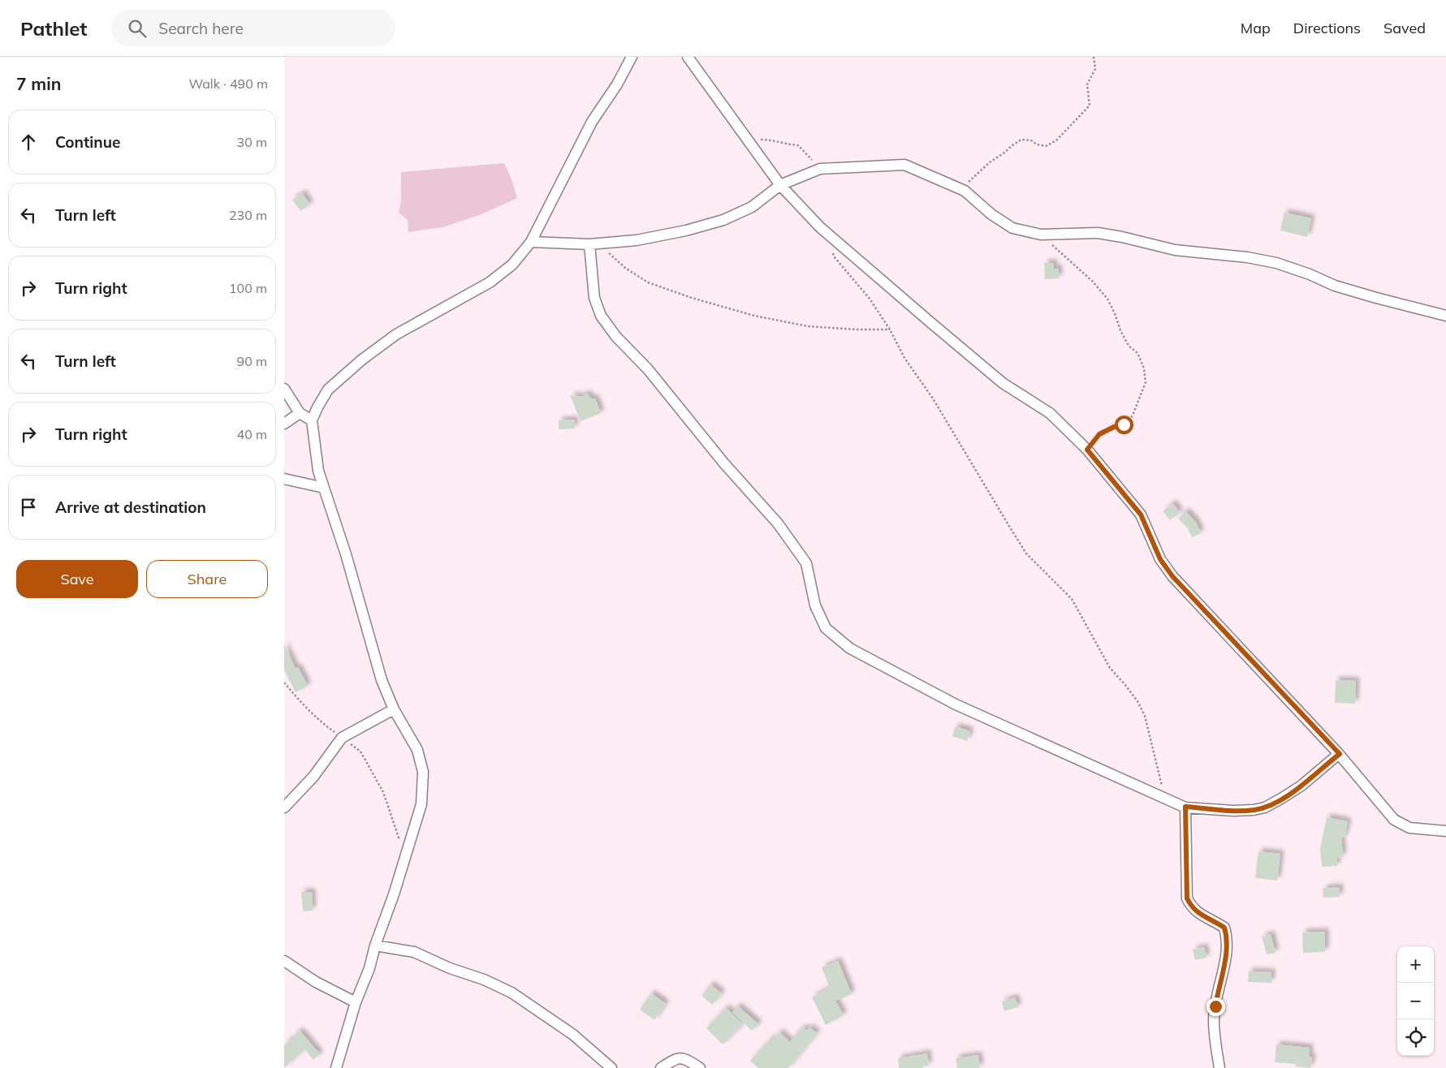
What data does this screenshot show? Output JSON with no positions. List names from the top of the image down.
{
  "page": {
    "header": "Pathlet",
    "search": "Search here",
    "nav": ["Map", "Directions", "Saved"],
    "heading": ["7 min", "Walk · 490 m"],
    "list": [
      ["Continue", "30 m"],
      ["Turn left", "230 m"],
      ["Turn right", "100 m"],
      ["Turn left", "90 m"],
      ["Turn right", "40 m"],
      "Arrive at destination"
    ],
    "buttons": ["Save", "Share"],
    "map_buttons": ["+", "−"]
  }
}
